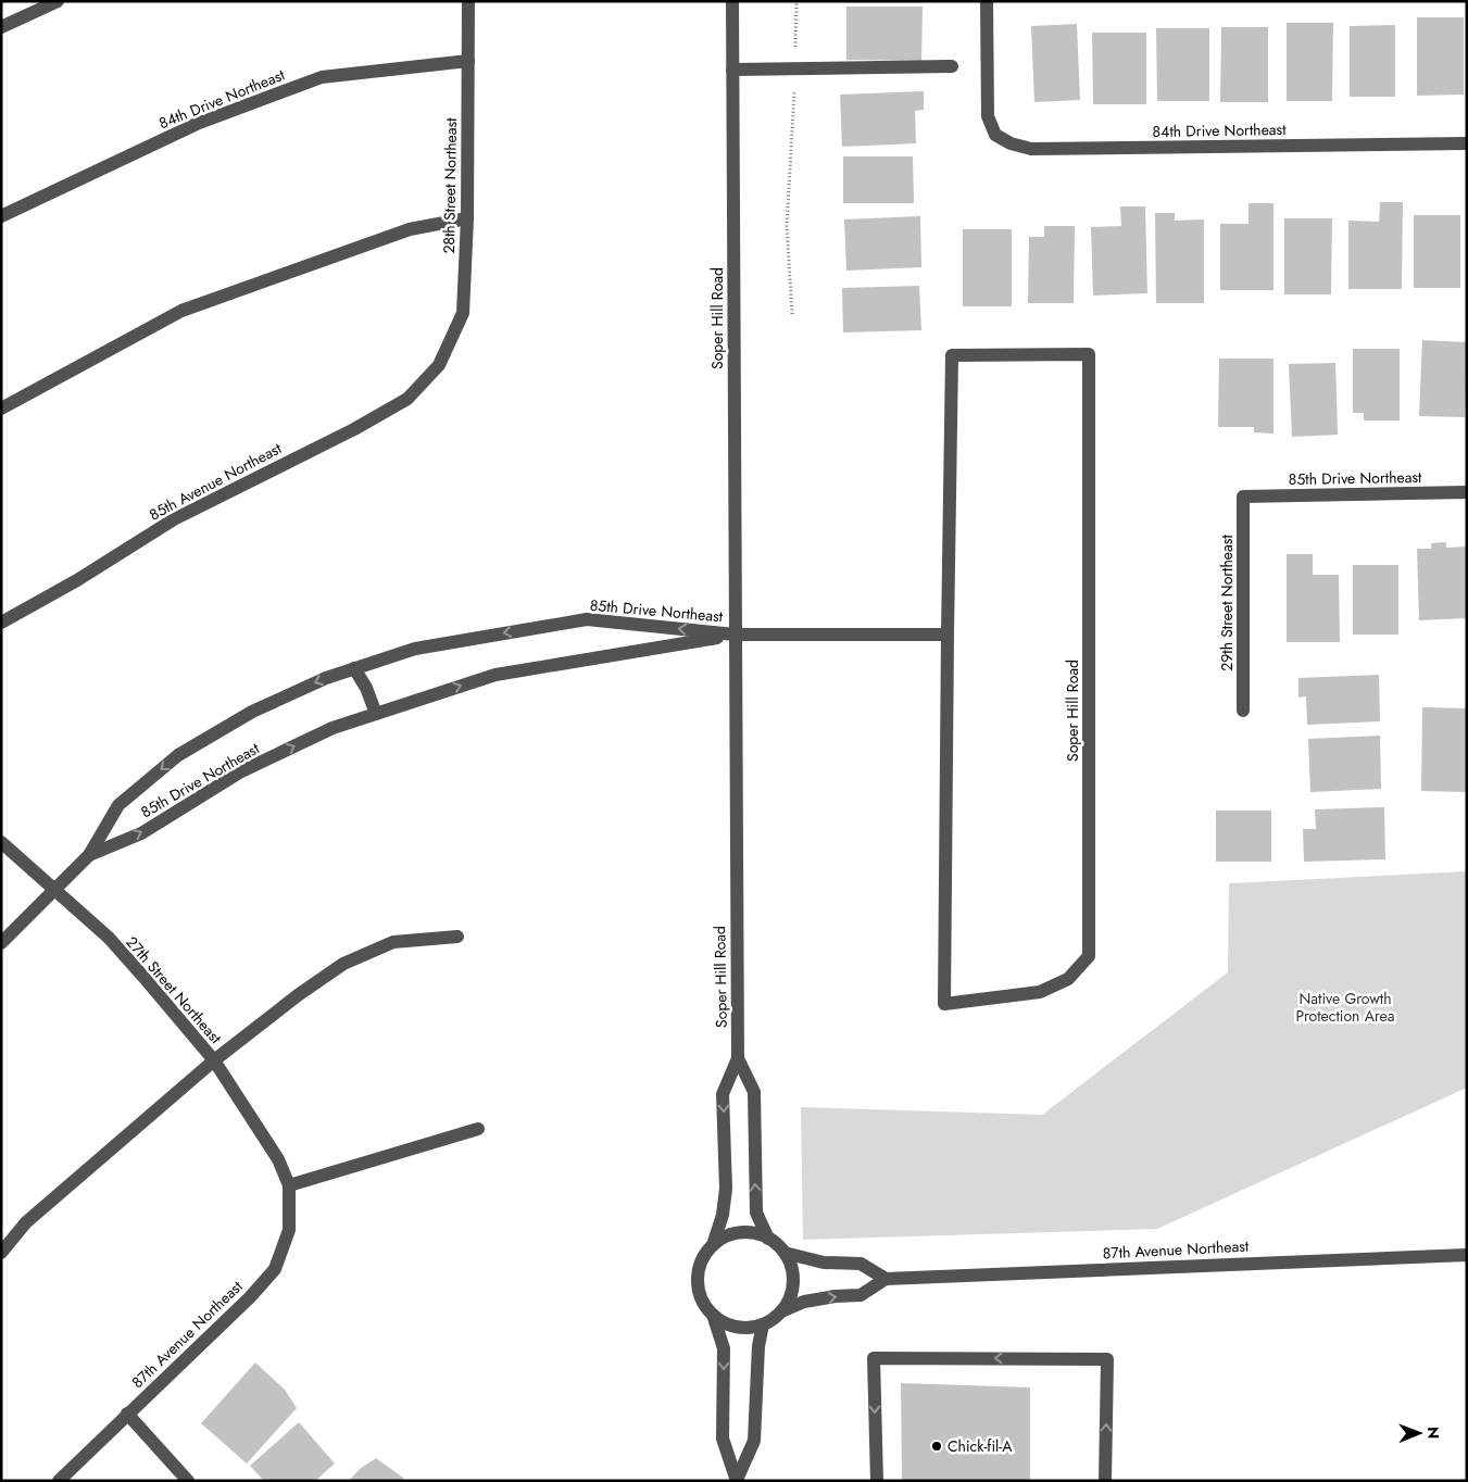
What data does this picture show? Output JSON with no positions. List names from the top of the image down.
{
  "streets": {
    "street": [
      "84th Drive Northeast",
      "28th Street Northeast",
      "Soper Hill Road",
      "85th Drive Northeast",
      "85th Avenue Northeast",
      "29th Street Northeast",
      "27th Street Northeast",
      "87th Avenue Northeast"
    ]
  },
  "crossings": [
    ["84th Drive Northeast", "28th Street Northeast"],
    ["28th Street Northeast", "85th Avenue Northeast"],
    ["Soper Hill Road", "85th Drive Northeast"],
    ["85th Drive Northeast", "29th Street Northeast"],
    ["85th Drive Northeast", "27th Street Northeast"],
    ["27th Street Northeast", "87th Avenue Northeast"]
  ],
  "parks": ["Native Growth Protection Area"],
  "places": ["Chick-fil-A"],
  "north": "right"
}
